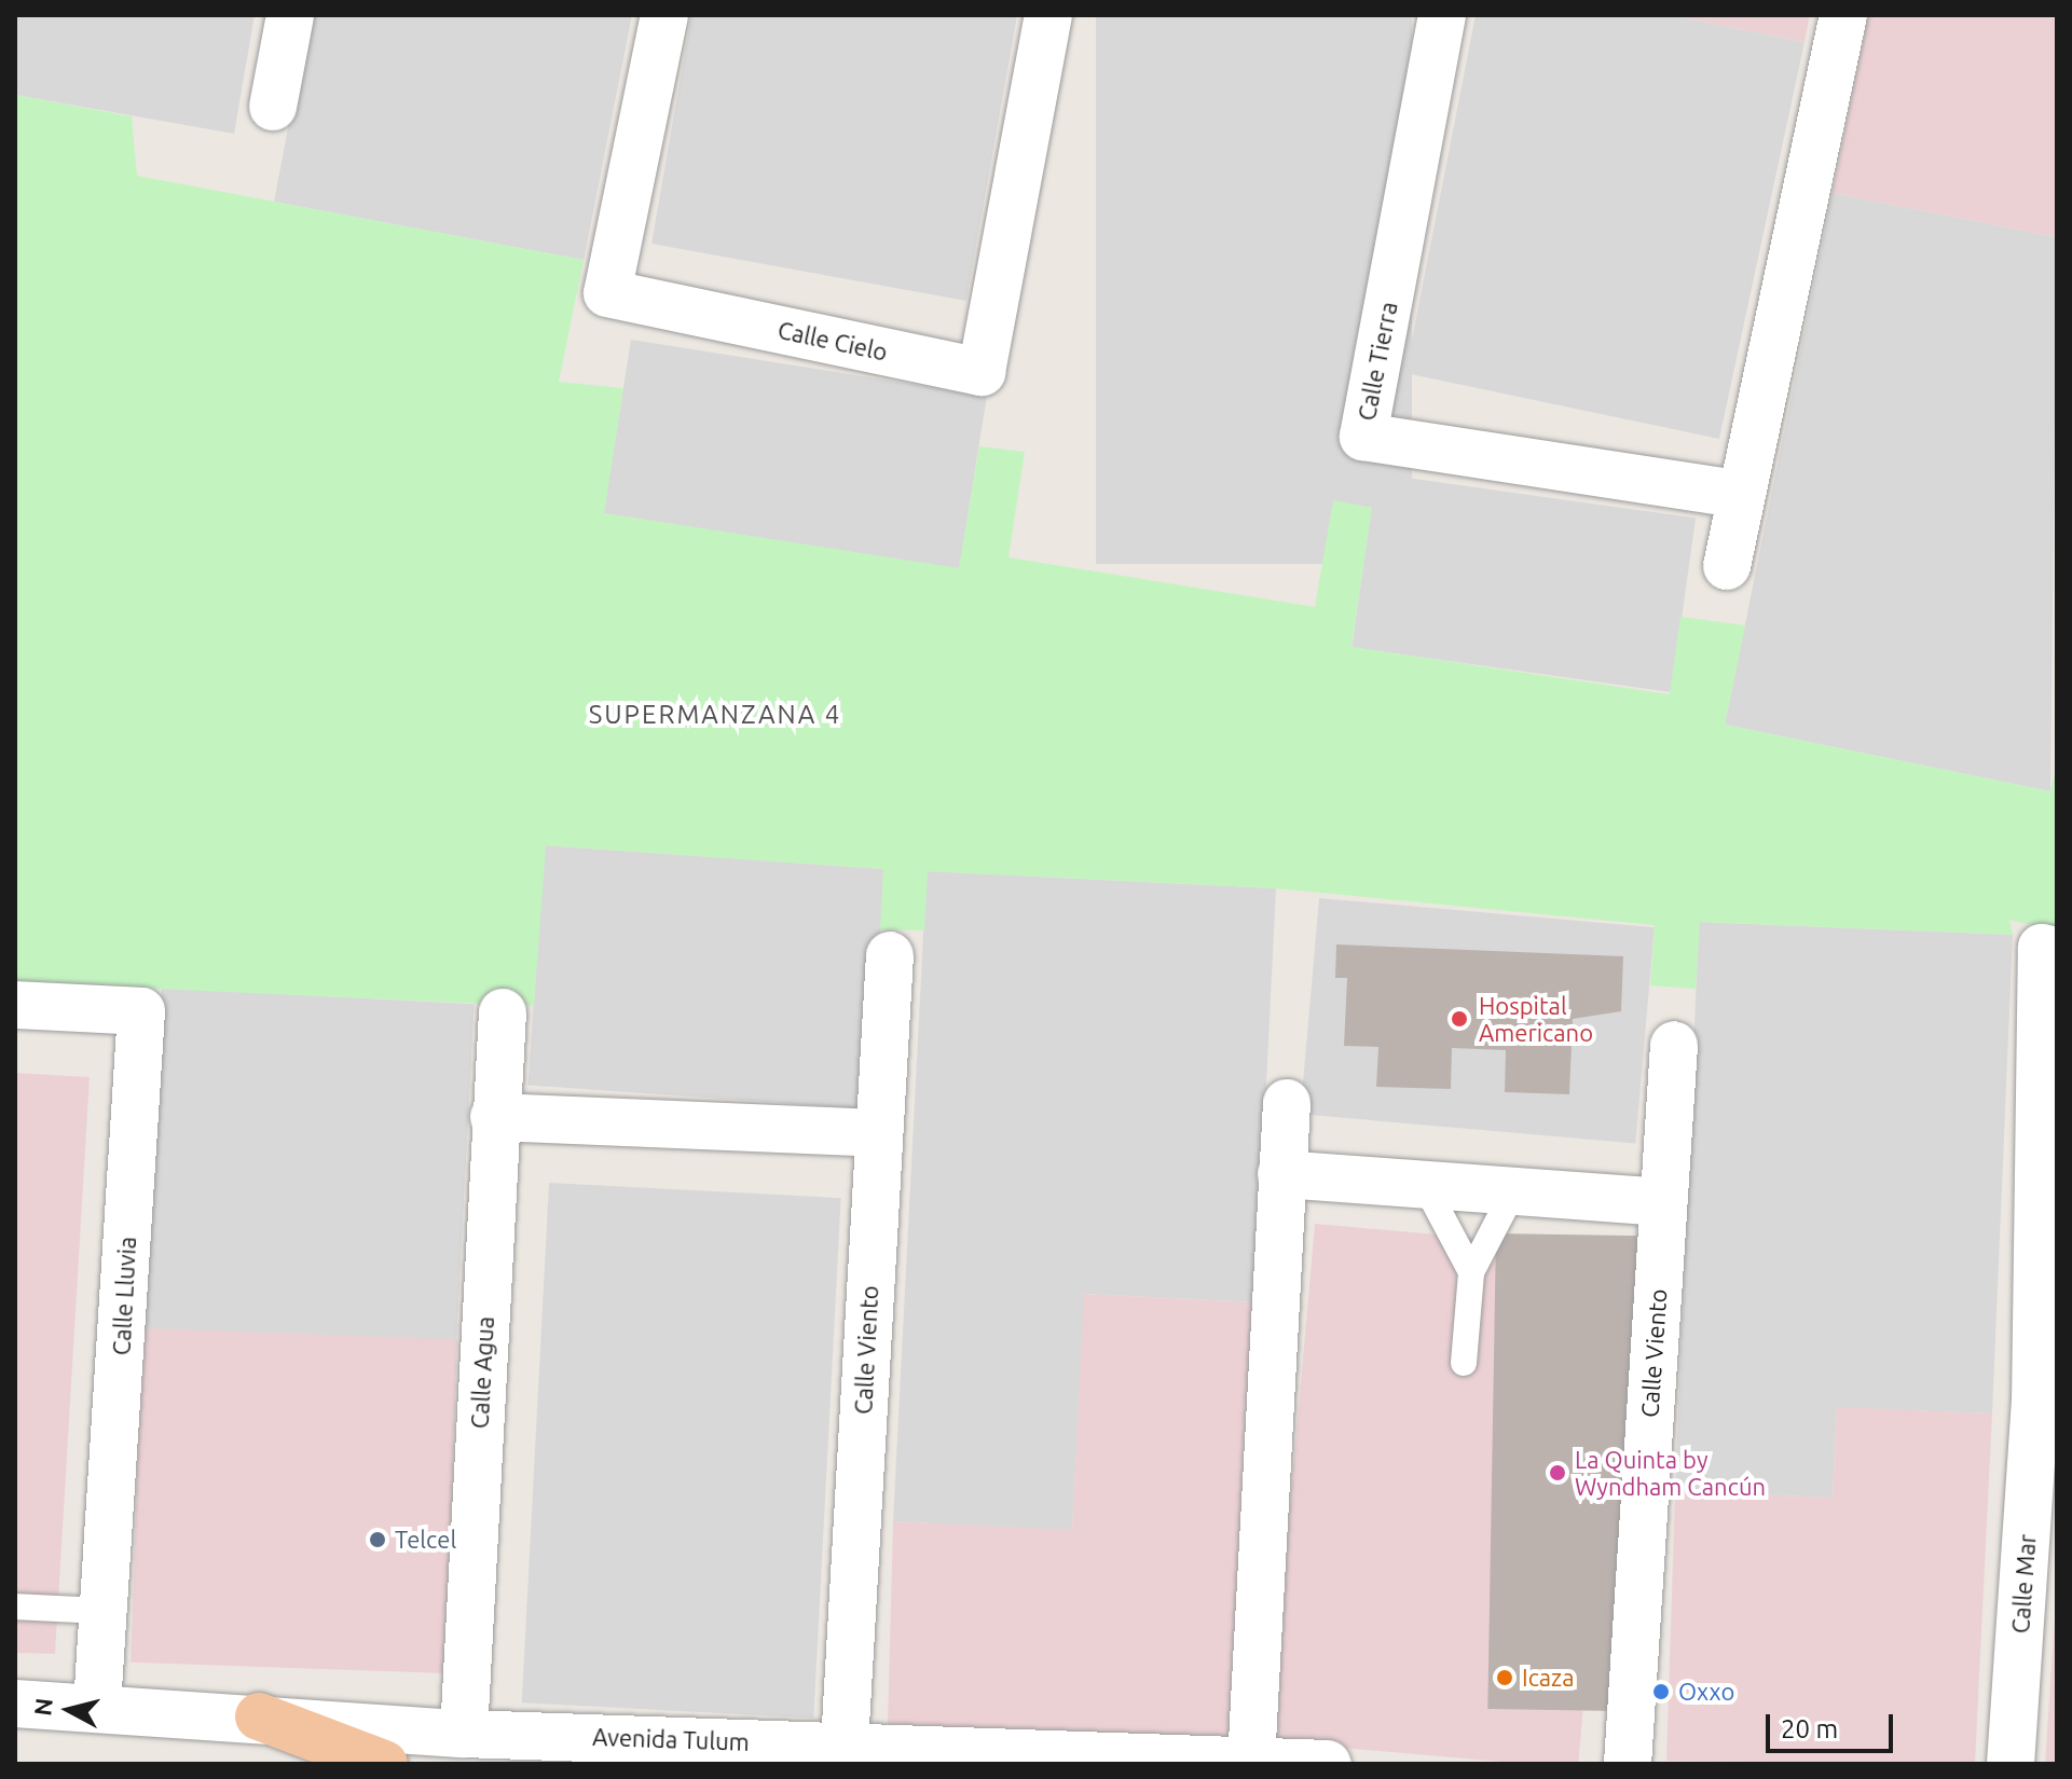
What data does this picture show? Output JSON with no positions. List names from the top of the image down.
{
  "streets": {
    "street": [
      "Calle Cielo",
      "Calle Tierra",
      "Calle Lluvia",
      "Calle Viento",
      "Calle Agua",
      "Calle Mar",
      "Avenida Tulum"
    ]
  },
  "crossings": [
    ["Calle Lluvia", "Avenida Tulum"],
    ["Calle Viento", "Avenida Tulum"],
    ["Calle Agua", "Avenida Tulum"]
  ],
  "districts": ["SUPERMANZANA 4"],
  "places": [
    "Hospital Americano",
    "La Quinta by Wyndham Cancún",
    "Telcel",
    "Icaza",
    "Oxxo"
  ],
  "scale_bar": "20 m",
  "north": "left"
}
